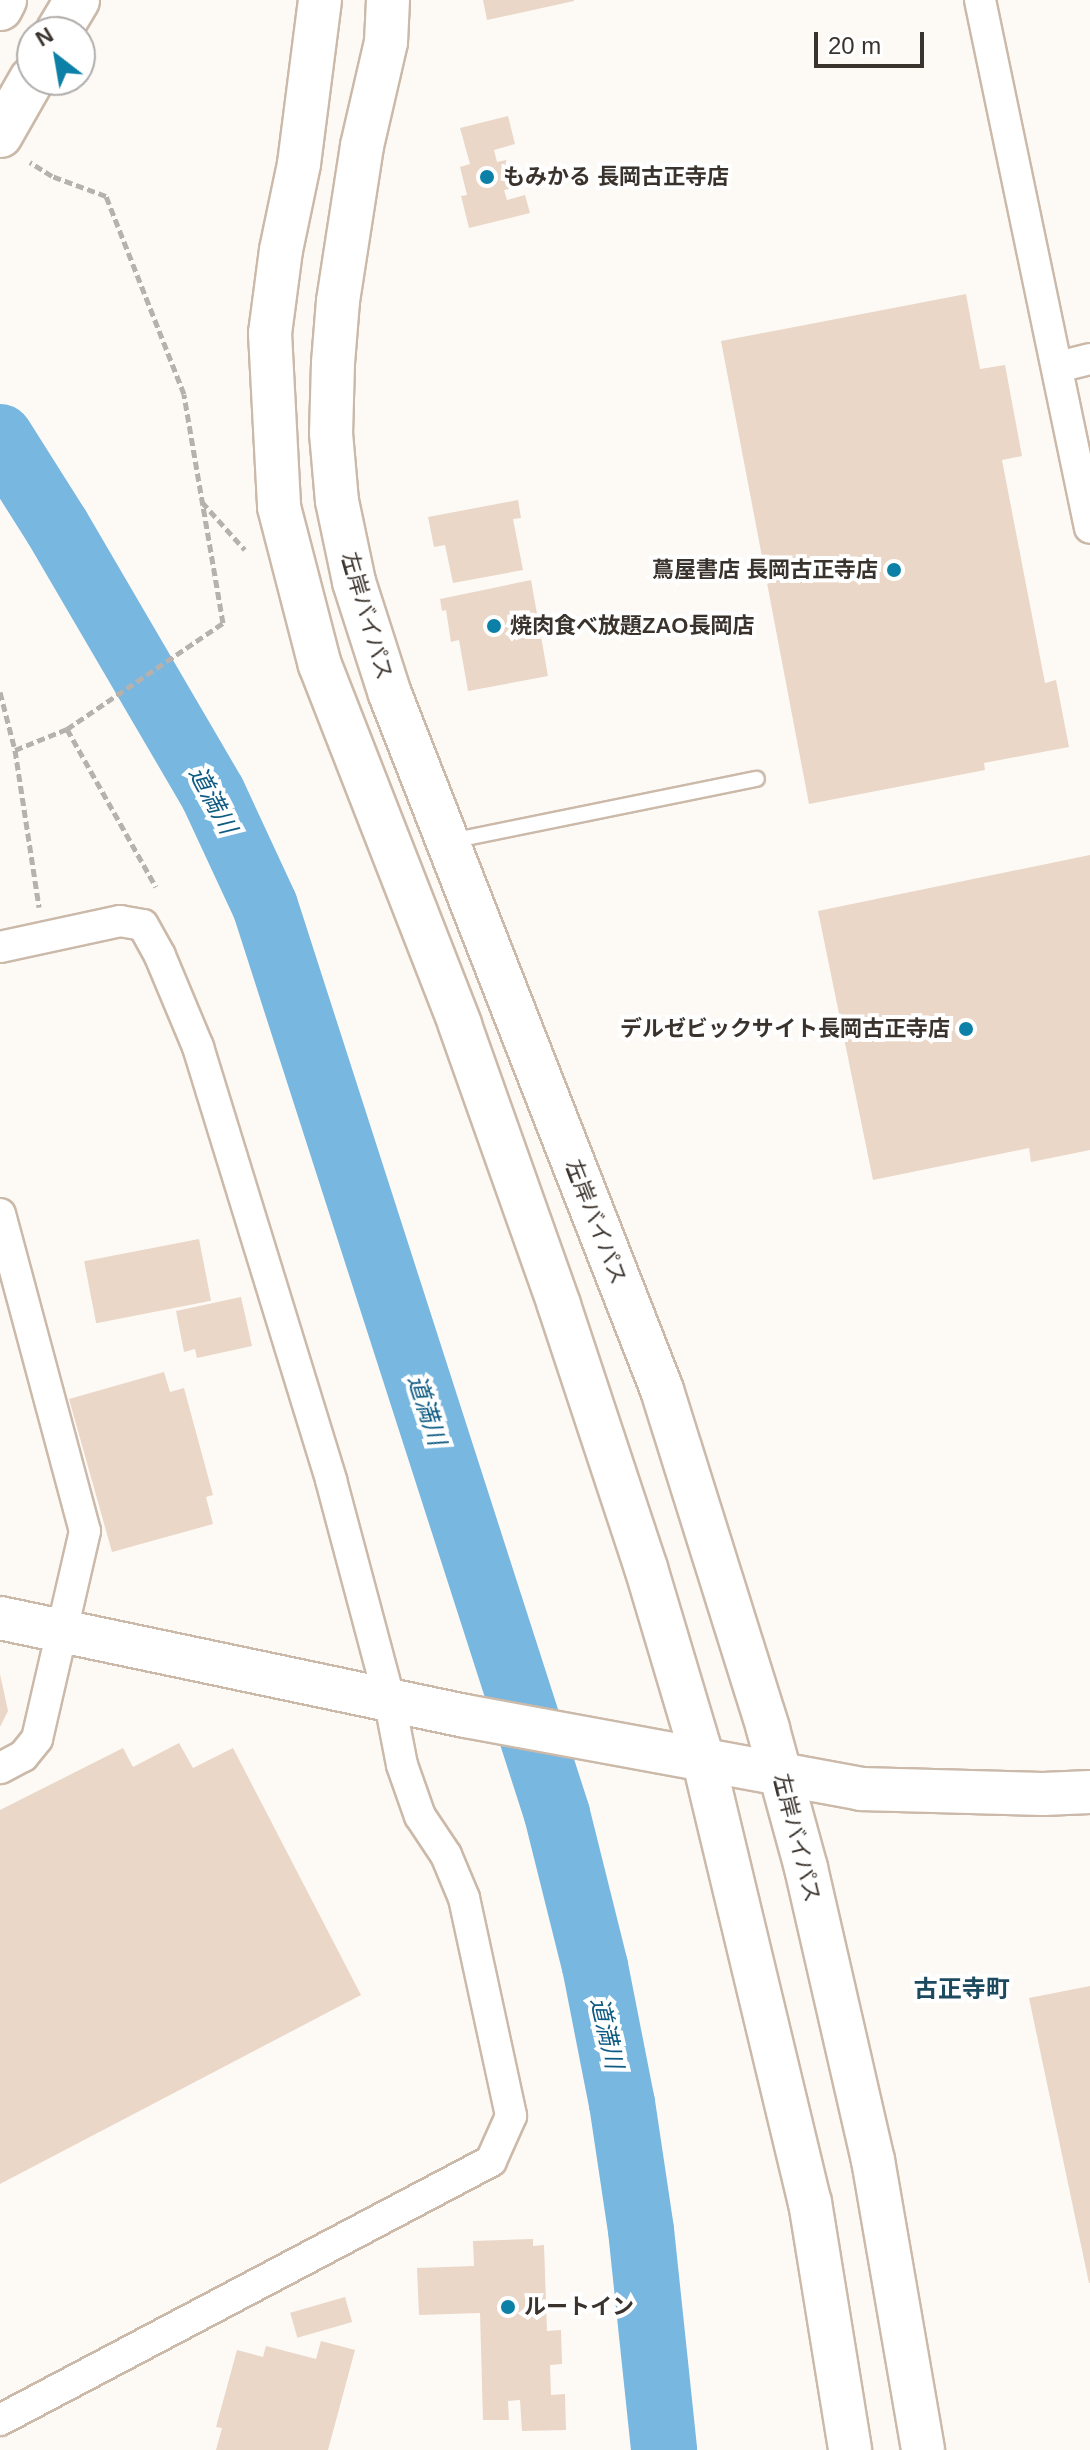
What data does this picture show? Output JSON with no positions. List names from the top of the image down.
{
  "streets": {
    "street": ["左岸バイパス"]
  },
  "districts": ["古正寺町"],
  "water": ["道満川"],
  "places": [
    "もみかる 長岡古正寺店",
    "蔦屋書店 長岡古正寺店",
    "焼肉食べ放題ZAO長岡店",
    "デルゼビックサイト長岡古正寺店",
    "ルートイン"
  ],
  "scale_bar": "20 m",
  "north": "top left"
}
